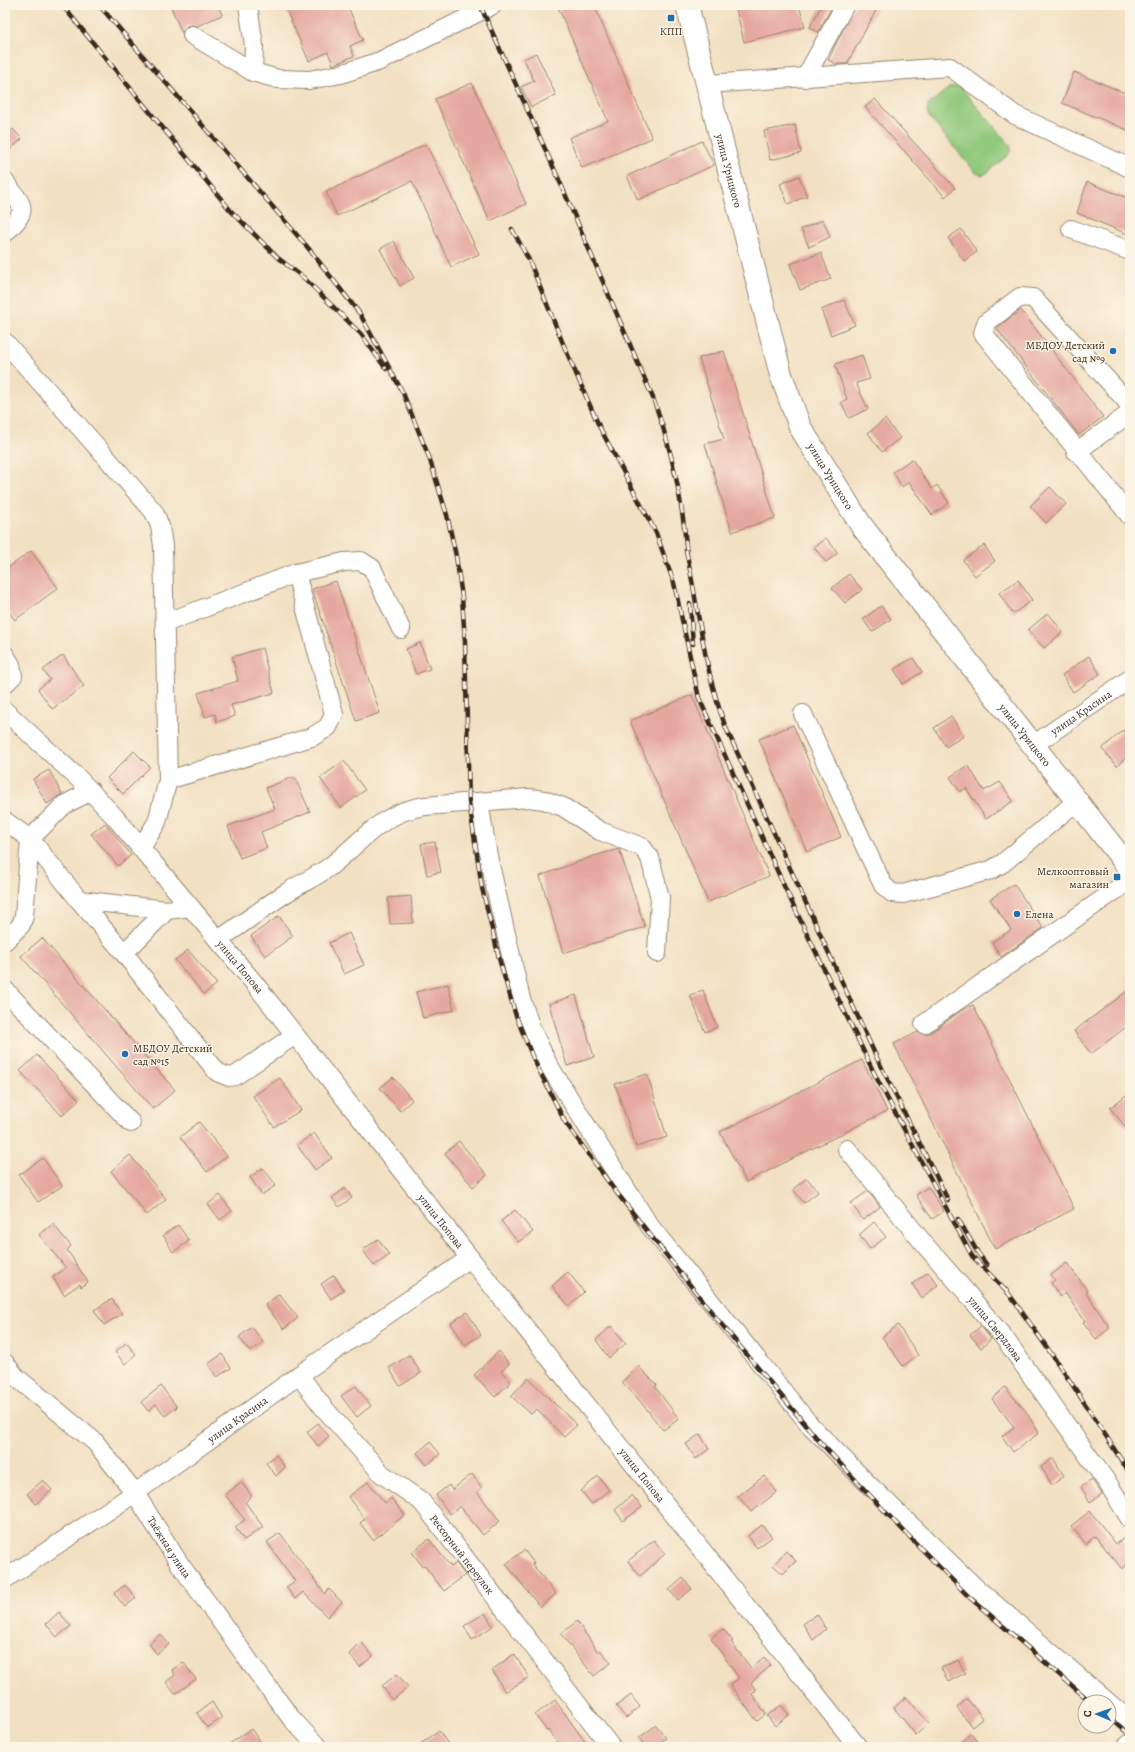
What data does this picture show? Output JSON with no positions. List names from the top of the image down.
{
  "streets": {
    "main road": ["улица Урицкого"],
    "street": [
      "улица Красина",
      "улица Попова",
      "улица Свердлова",
      "Таёжная улица",
      "Рессорный переулок"
    ]
  },
  "crossings": [
    ["улица Урицкого", "улица Красина"],
    ["улица Красина", "улица Попова"],
    ["улица Красина", "Таёжная улица"],
    ["улица Красина", "Рессорный переулок"]
  ],
  "places": {
    "transit": ["КПП", "Мелкооптовый магазин"],
    "other": ["МБДОУ Детский сад №9", "Елена", "МБДОУ Детский сад №15"]
  },
  "north": "left"
}
